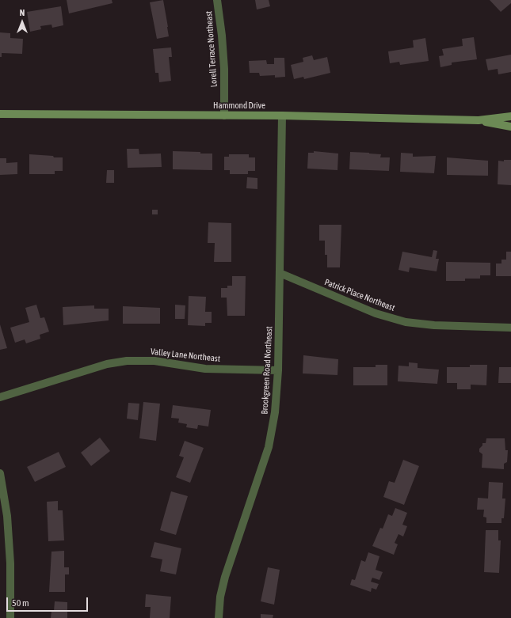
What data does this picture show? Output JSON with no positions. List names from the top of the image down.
{
  "streets": {
    "street": [
      "Lorell Terrace Northeast",
      "Hammond Drive",
      "Patrick Place Northeast",
      "Valley Lane Northeast",
      "Brookgreen Road Northeast"
    ]
  },
  "crossings": [
    ["Lorell Terrace Northeast", "Hammond Drive"],
    ["Hammond Drive", "Brookgreen Road Northeast"],
    ["Patrick Place Northeast", "Brookgreen Road Northeast"],
    ["Valley Lane Northeast", "Brookgreen Road Northeast"]
  ],
  "scale_bar": "50 m",
  "north": "top"
}
